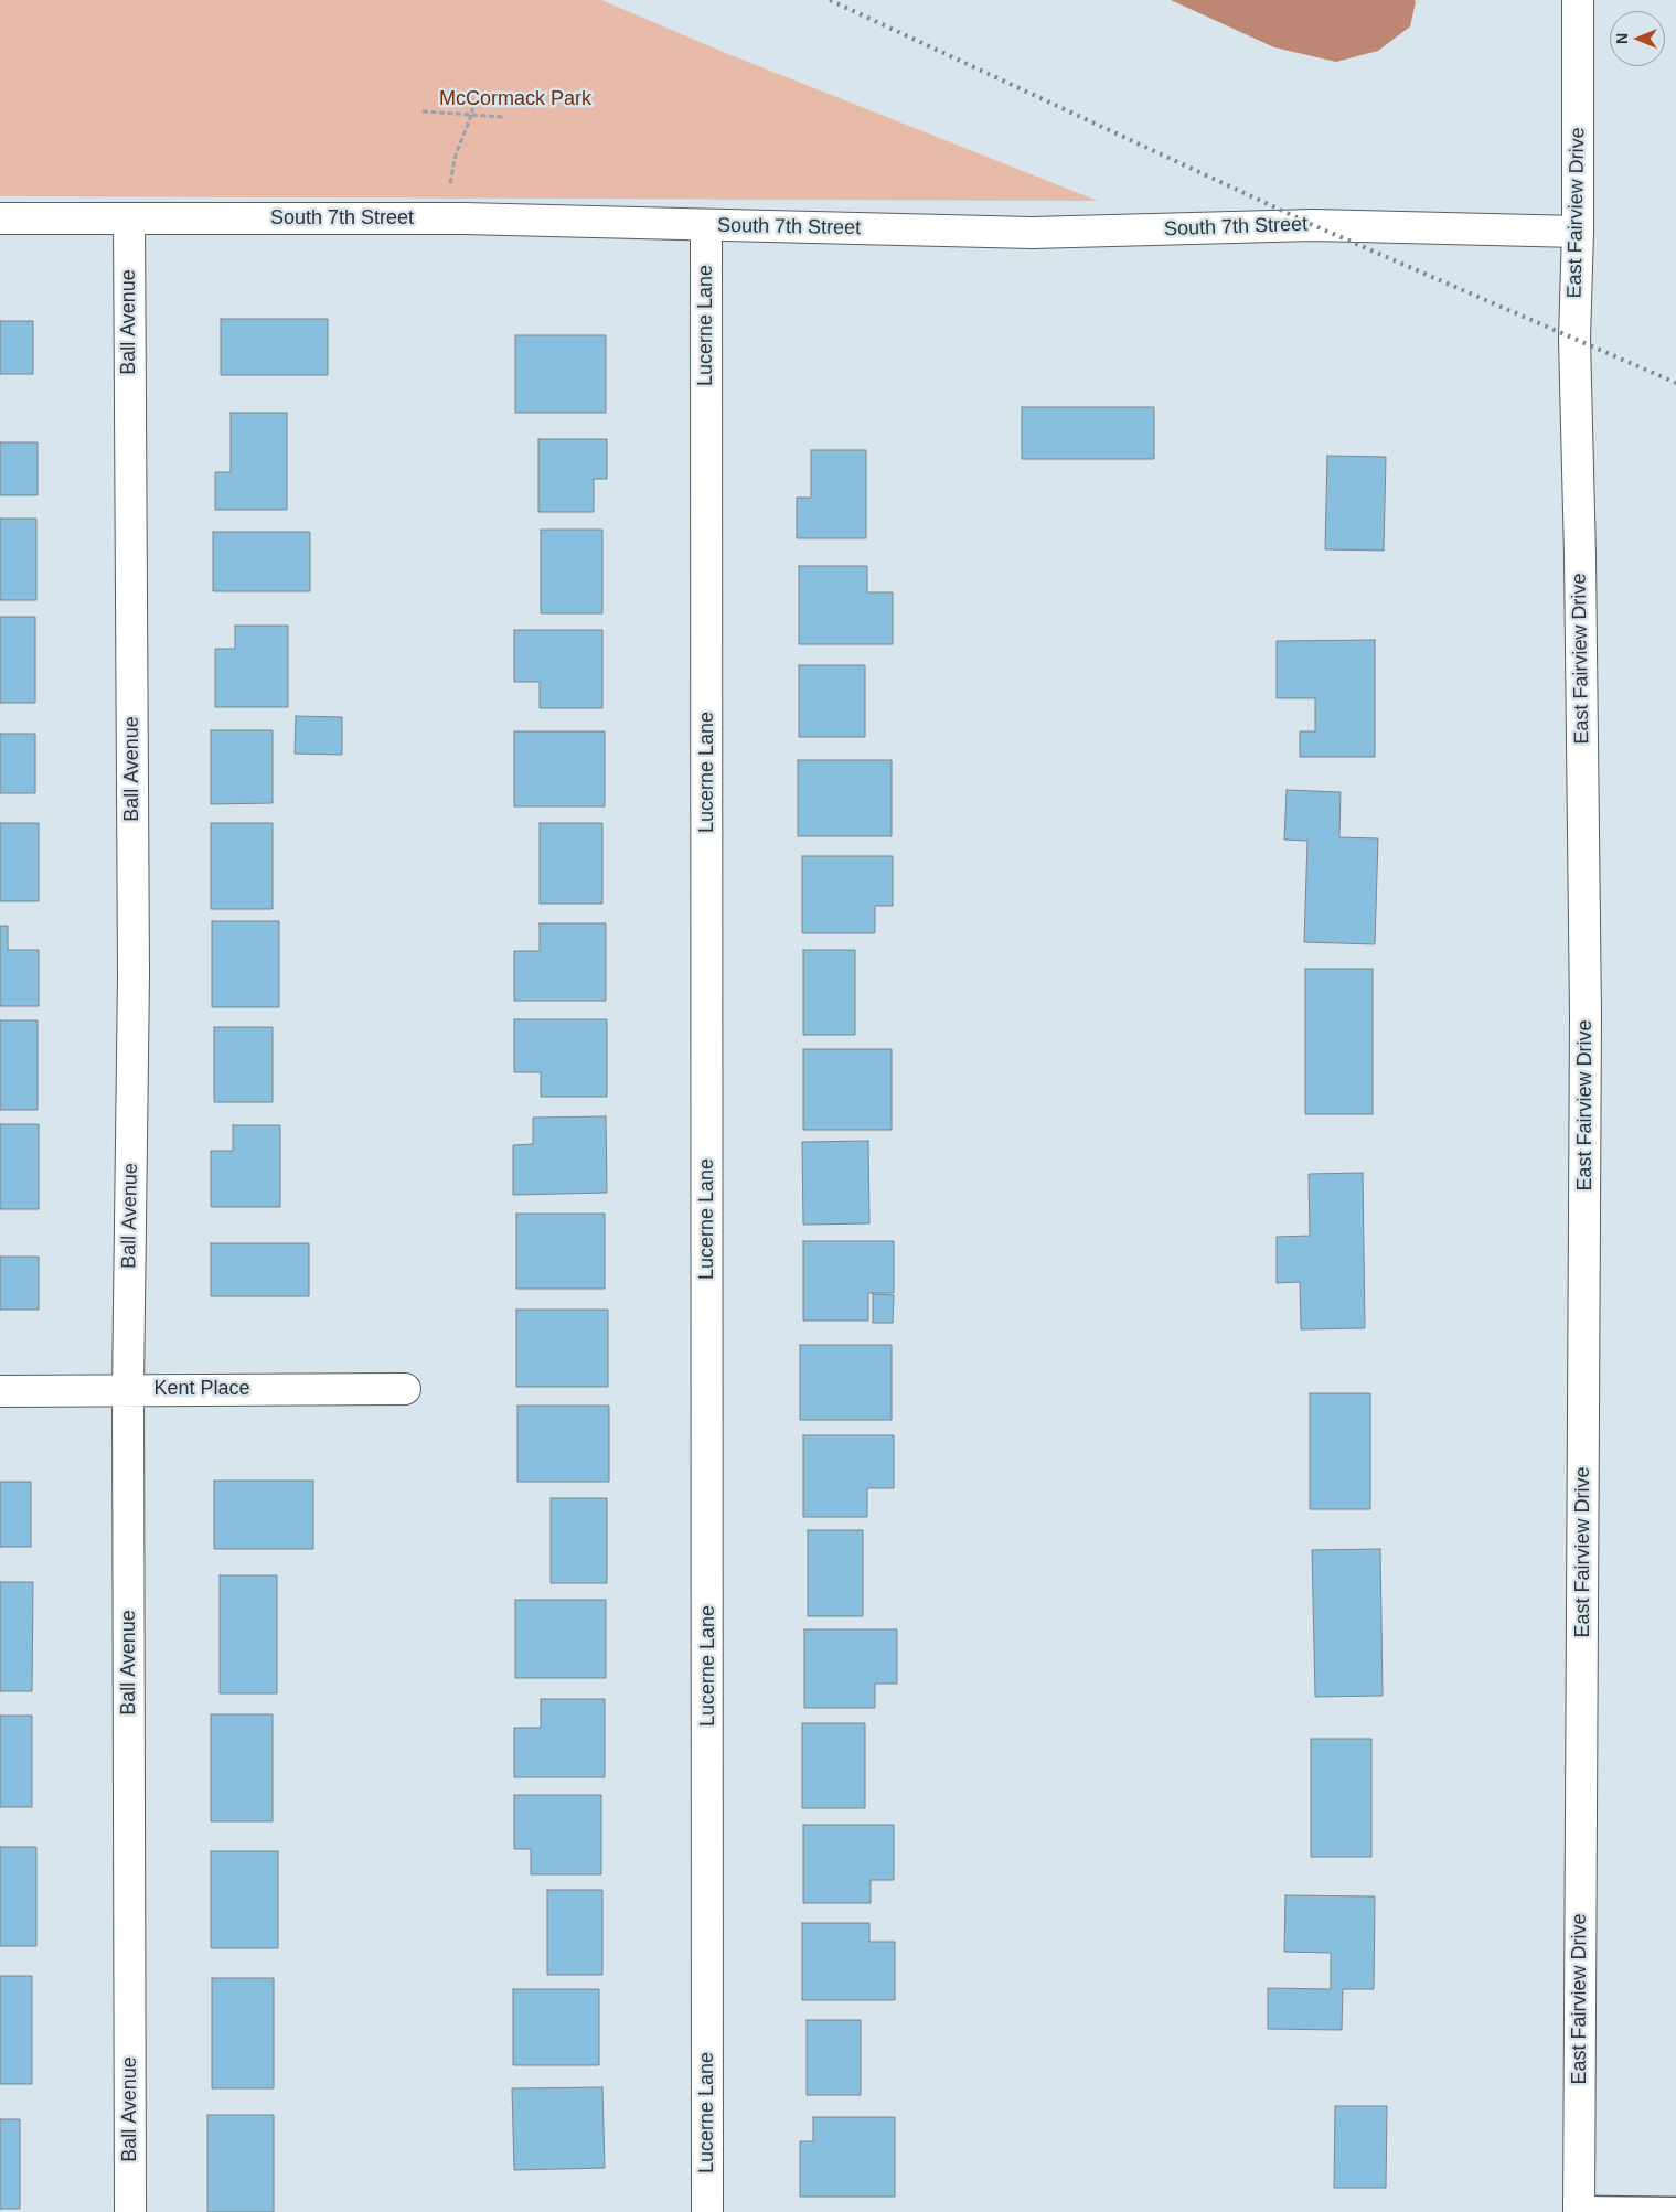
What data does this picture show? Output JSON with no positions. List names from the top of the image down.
{
  "streets": {
    "street": [
      "East Fairview Drive",
      "South 7th Street",
      "Ball Avenue",
      "Lucerne Lane",
      "Kent Place"
    ]
  },
  "crossings": [
    ["East Fairview Drive", "South 7th Street"],
    ["South 7th Street", "Ball Avenue"],
    ["South 7th Street", "Lucerne Lane"],
    ["Ball Avenue", "Kent Place"]
  ],
  "parks": ["McCormack Park"],
  "north": "left"
}
